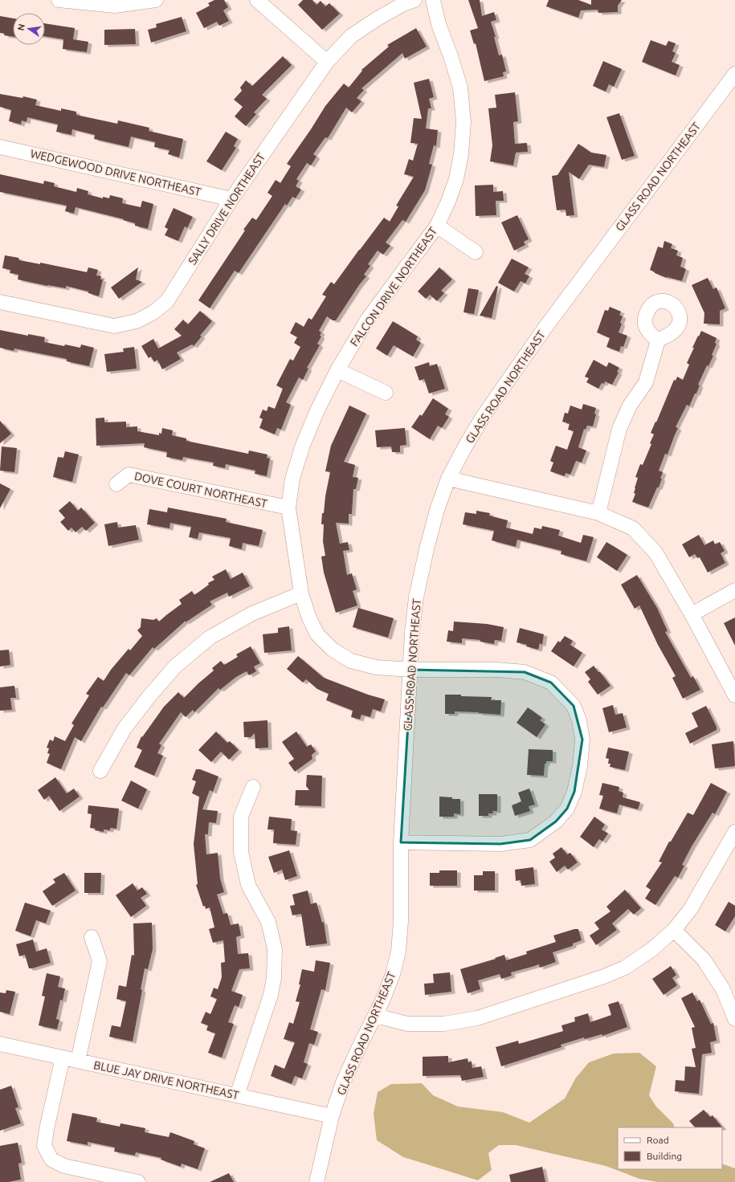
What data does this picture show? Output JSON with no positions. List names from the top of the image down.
{
  "streets": {
    "street": [
      "WEDGEWOOD DRIVE NORTHEAST",
      "GLASS ROAD NORTHEAST",
      "SALLY DRIVE NORTHEAST",
      "FALCON DRIVE NORTHEAST",
      "DOVE COURT NORTHEAST",
      "BLUE JAY DRIVE NORTHEAST"
    ]
  },
  "crossings": [
    ["WEDGEWOOD DRIVE NORTHEAST", "SALLY DRIVE NORTHEAST"],
    ["GLASS ROAD NORTHEAST", "FALCON DRIVE NORTHEAST"],
    ["GLASS ROAD NORTHEAST", "BLUE JAY DRIVE NORTHEAST"],
    ["FALCON DRIVE NORTHEAST", "DOVE COURT NORTHEAST"]
  ],
  "legend": ["Road", "Building"],
  "north": "left"
}
